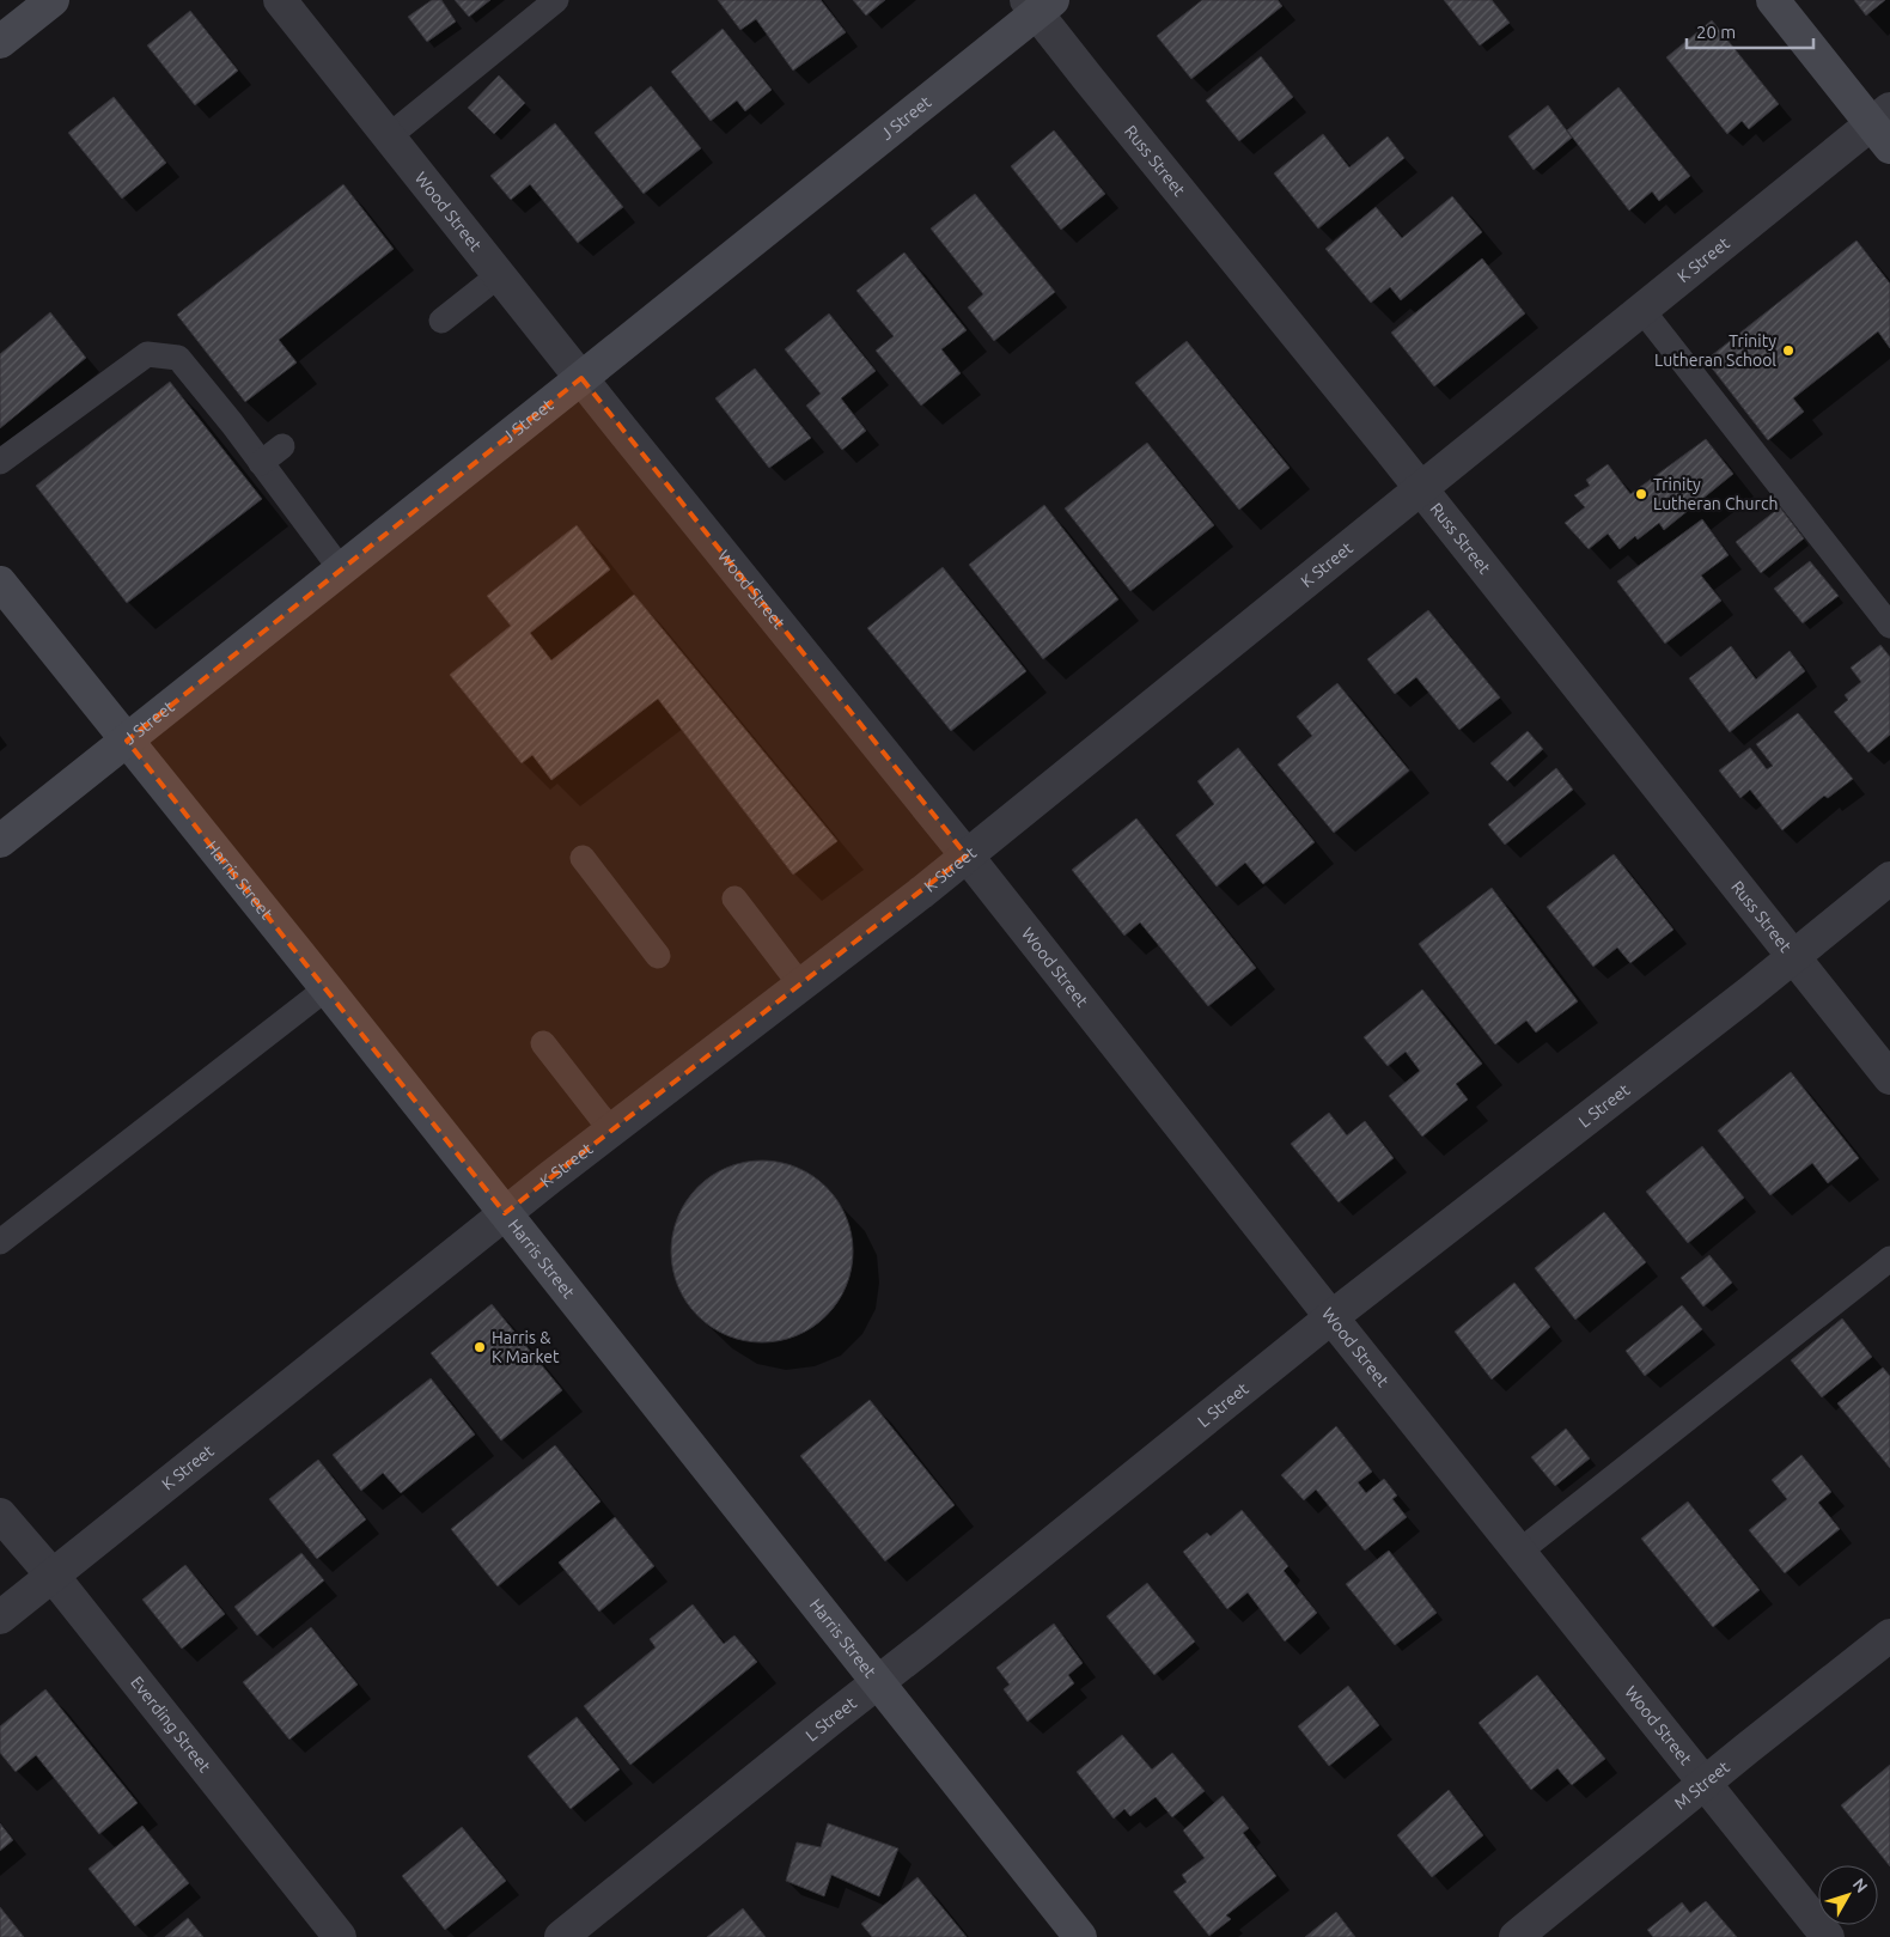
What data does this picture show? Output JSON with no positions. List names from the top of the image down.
{
  "streets": {
    "main road": ["J Street", "Harris Street"],
    "street": [
      "Russ Street",
      "Wood Street",
      "K Street",
      "L Street",
      "Everding Street",
      "M Street"
    ]
  },
  "crossings": [
    ["J Street", "Russ Street"],
    ["J Street", "Wood Street"],
    ["J Street", "Harris Street"],
    ["Russ Street", "K Street"],
    ["Russ Street", "L Street"],
    ["Wood Street", "K Street"],
    ["Wood Street", "L Street"],
    ["Wood Street", "M Street"],
    ["K Street", "Harris Street"],
    ["K Street", "Everding Street"],
    ["Harris Street", "L Street"]
  ],
  "places": ["Trinity Lutheran School", "Trinity Lutheran Church", "Harris & K Market"],
  "scale_bar": "20 m",
  "north": "top right"
}
